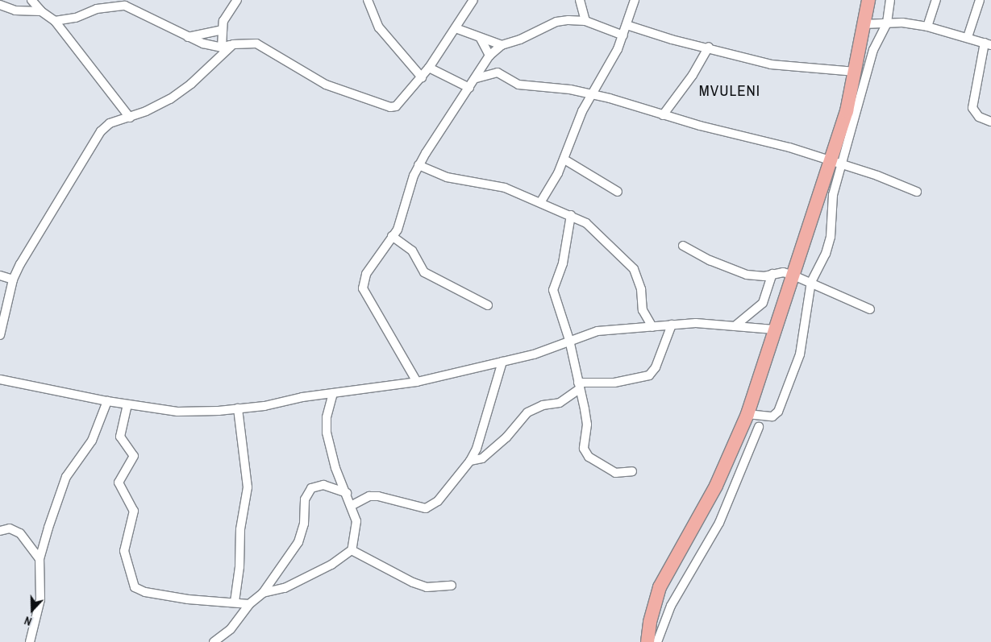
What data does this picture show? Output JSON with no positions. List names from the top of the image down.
{
  "districts": ["MVULENI"],
  "north": "bottom"
}
